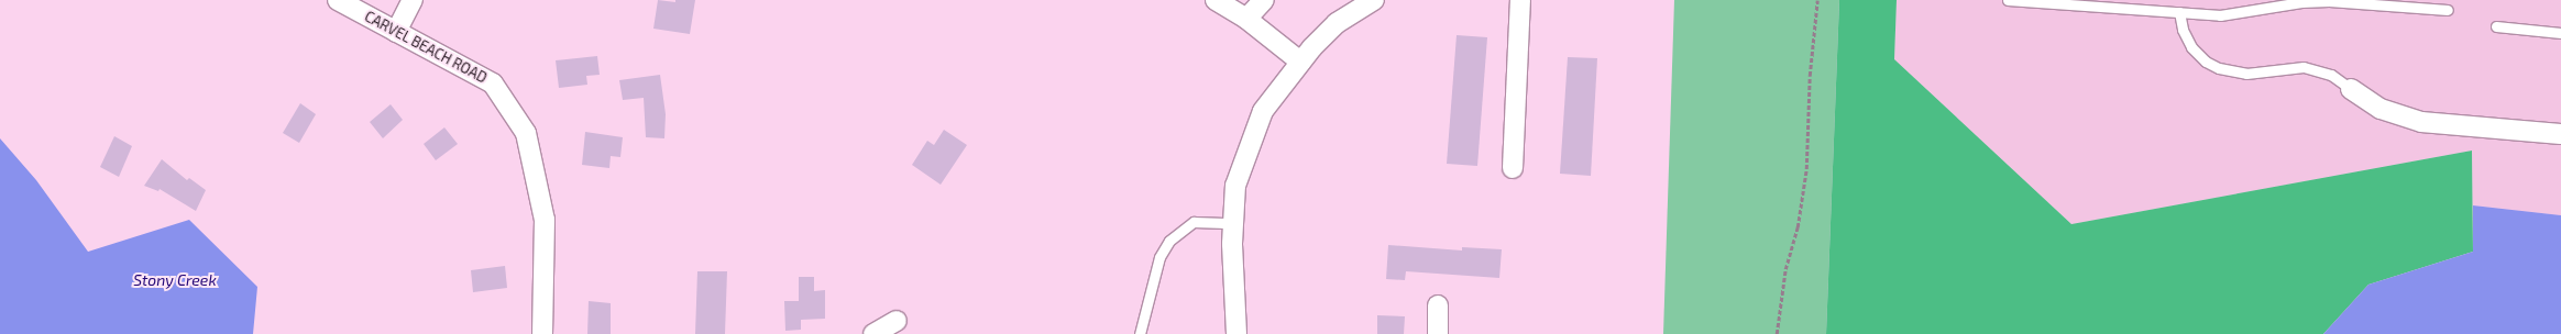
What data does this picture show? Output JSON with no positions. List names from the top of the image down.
{
  "streets": {
    "street": ["CARVEL BEACH ROAD"]
  },
  "water": ["Stony Creek"]
}
